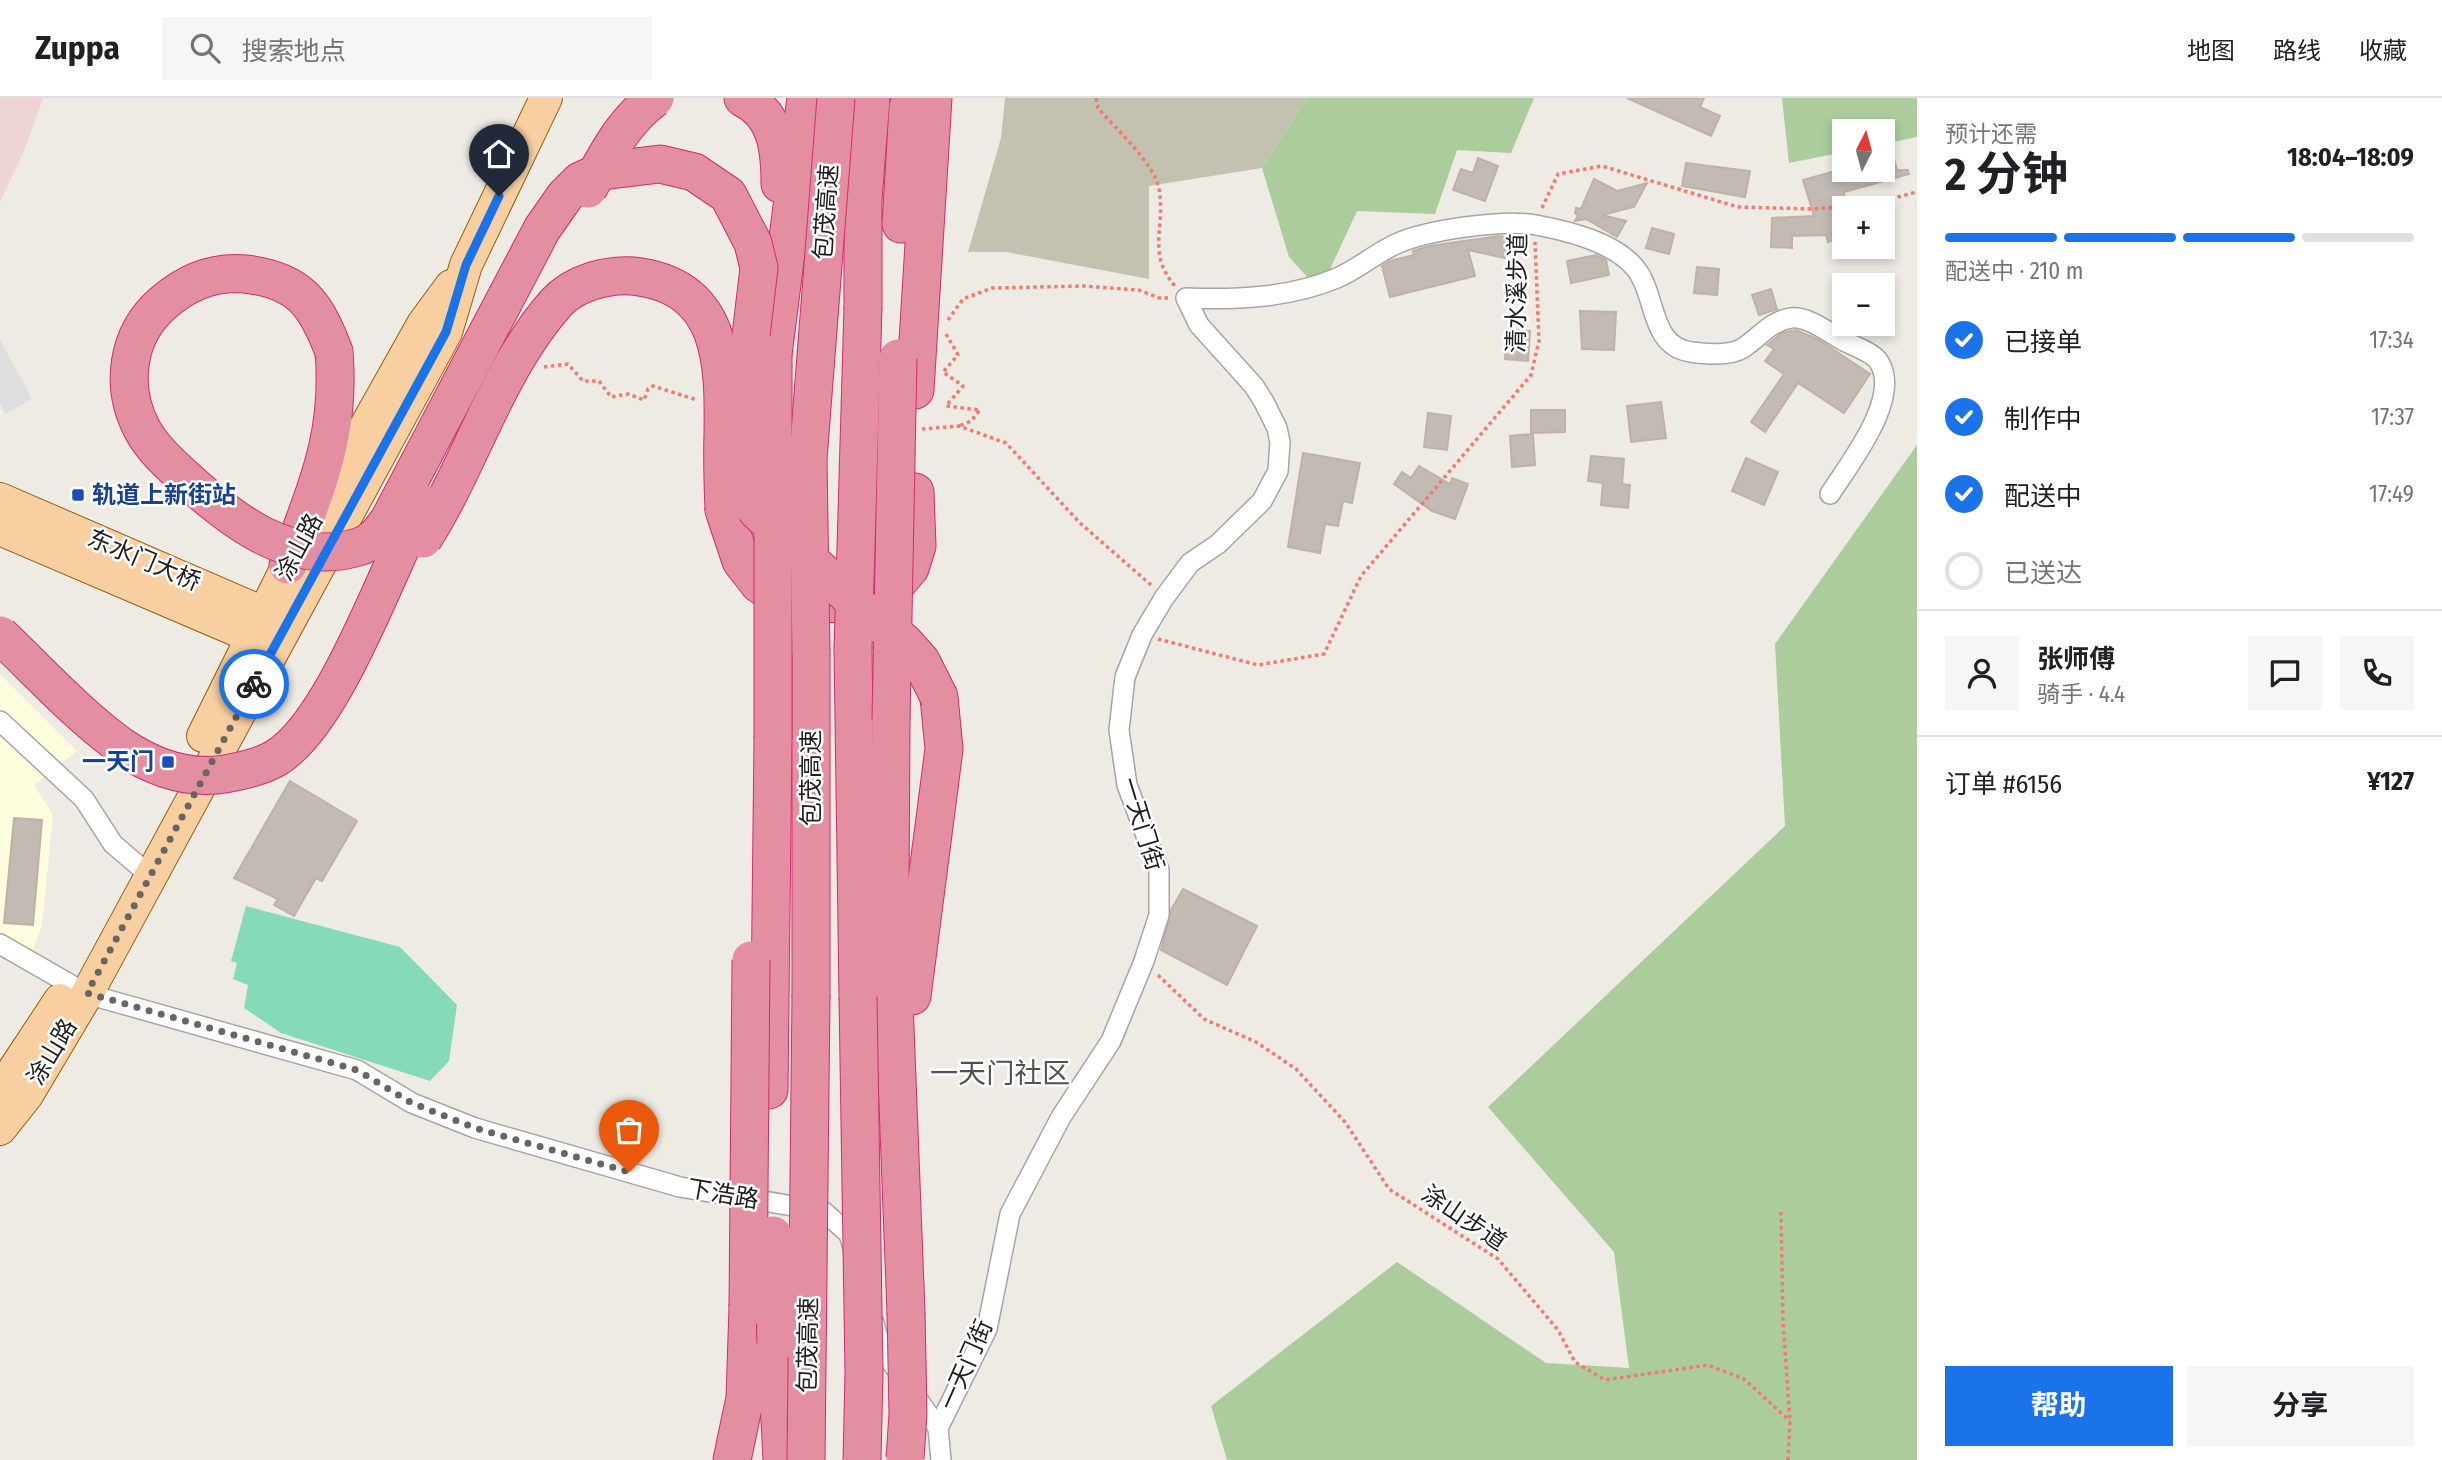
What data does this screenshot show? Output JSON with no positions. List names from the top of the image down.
{
  "streets": {
    "highway": ["包茂高速"],
    "main road": ["涂山路", "东水门大桥"],
    "street": ["一天门街", "下浩路"],
    "path": ["清水溪步道", "涂山步道"]
  },
  "crossings": [
    ["清水溪步道", "一天门街"],
    ["涂山路", "东水门大桥"],
    ["涂山路", "下浩路"],
    ["一天门街", "下浩路"],
    ["一天门街", "涂山步道"]
  ],
  "districts": ["一天门社区"],
  "places": {
    "transit": ["轨道上新街站", "一天门"]
  },
  "north": "top",
  "page": {
    "header": "Zuppa",
    "search": "搜索地点",
    "nav": ["地图", "路线", "收藏"],
    "heading": ["2 分钟", "预计还需", "18:04–18:09"],
    "panel": [
      "张师傅",
      "骑手 · 4.4",
      "订单 #6156",
      "¥127"
    ],
    "map_buttons": ["+", "−"],
    "bar": "配送中 · 210 m",
    "list": [
      ["已接单", "17:34"],
      ["制作中", "17:37"],
      ["配送中", "17:49"],
      "已送达"
    ],
    "buttons": ["帮助", "分享"]
  }
}
